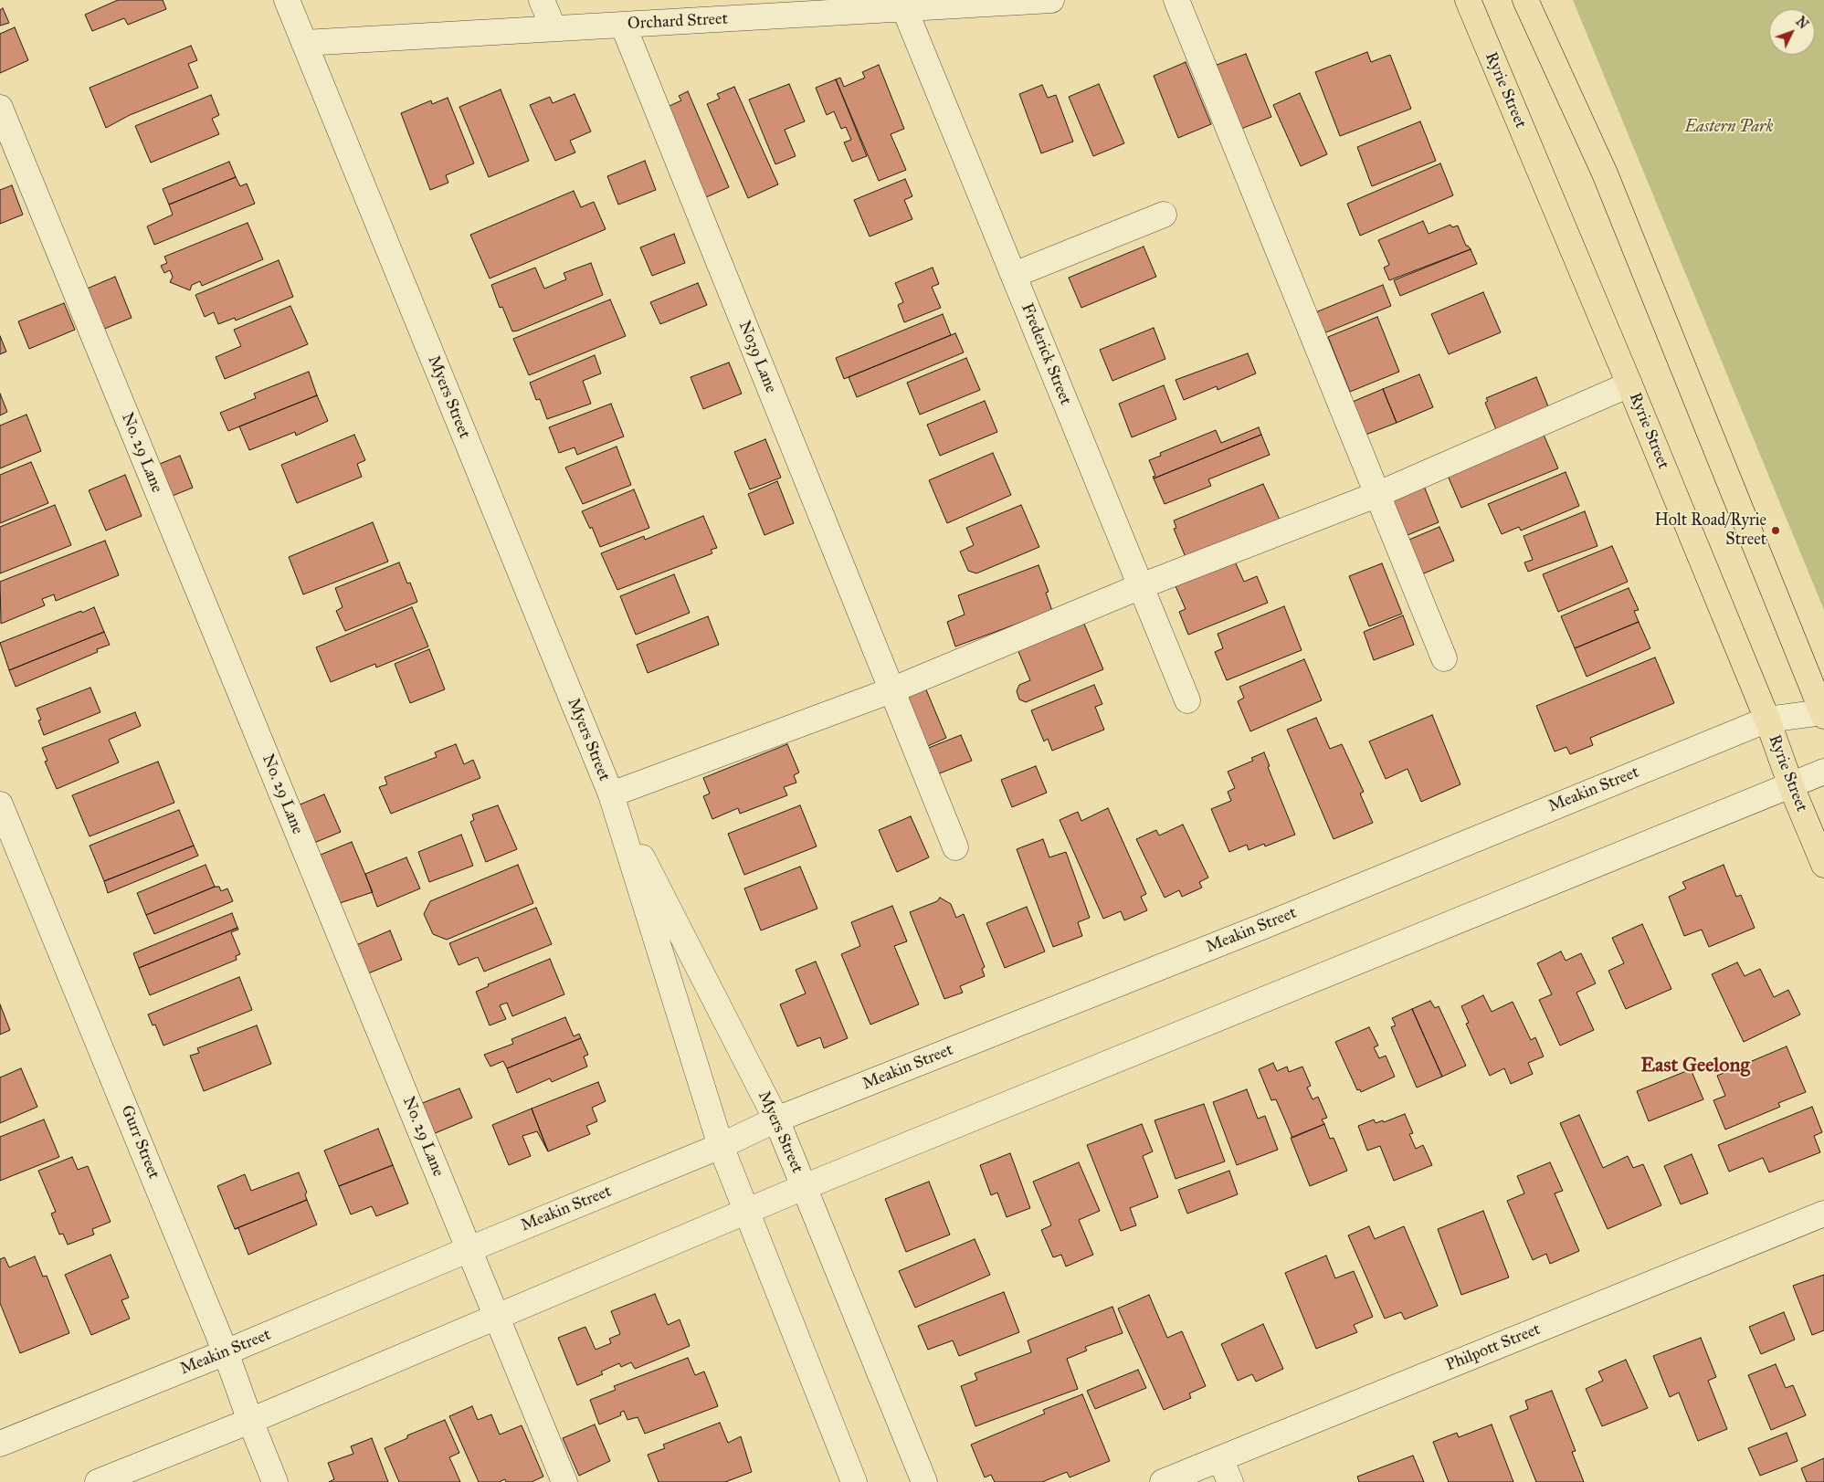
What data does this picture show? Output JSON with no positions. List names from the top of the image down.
{
  "streets": {
    "main road": ["Ryrie Street"],
    "street": [
      "Orchard Street",
      "Frederick Street",
      "No39 Lane",
      "Myers Street",
      "No. 29 Lane",
      "Meakin Street",
      "Gurr Street",
      "Philpott Street"
    ]
  },
  "crossings": [
    ["Orchard Street", "Frederick Street"],
    ["Orchard Street", "No39 Lane"],
    ["Orchard Street", "Myers Street"],
    ["Ryrie Street", "Meakin Street"],
    ["Myers Street", "Meakin Street"],
    ["No. 29 Lane", "Meakin Street"],
    ["Meakin Street", "Gurr Street"]
  ],
  "districts": ["East Geelong"],
  "parks": ["Eastern Park"],
  "places": ["Holt Road/Ryrie Street"],
  "north": "top right"
}
